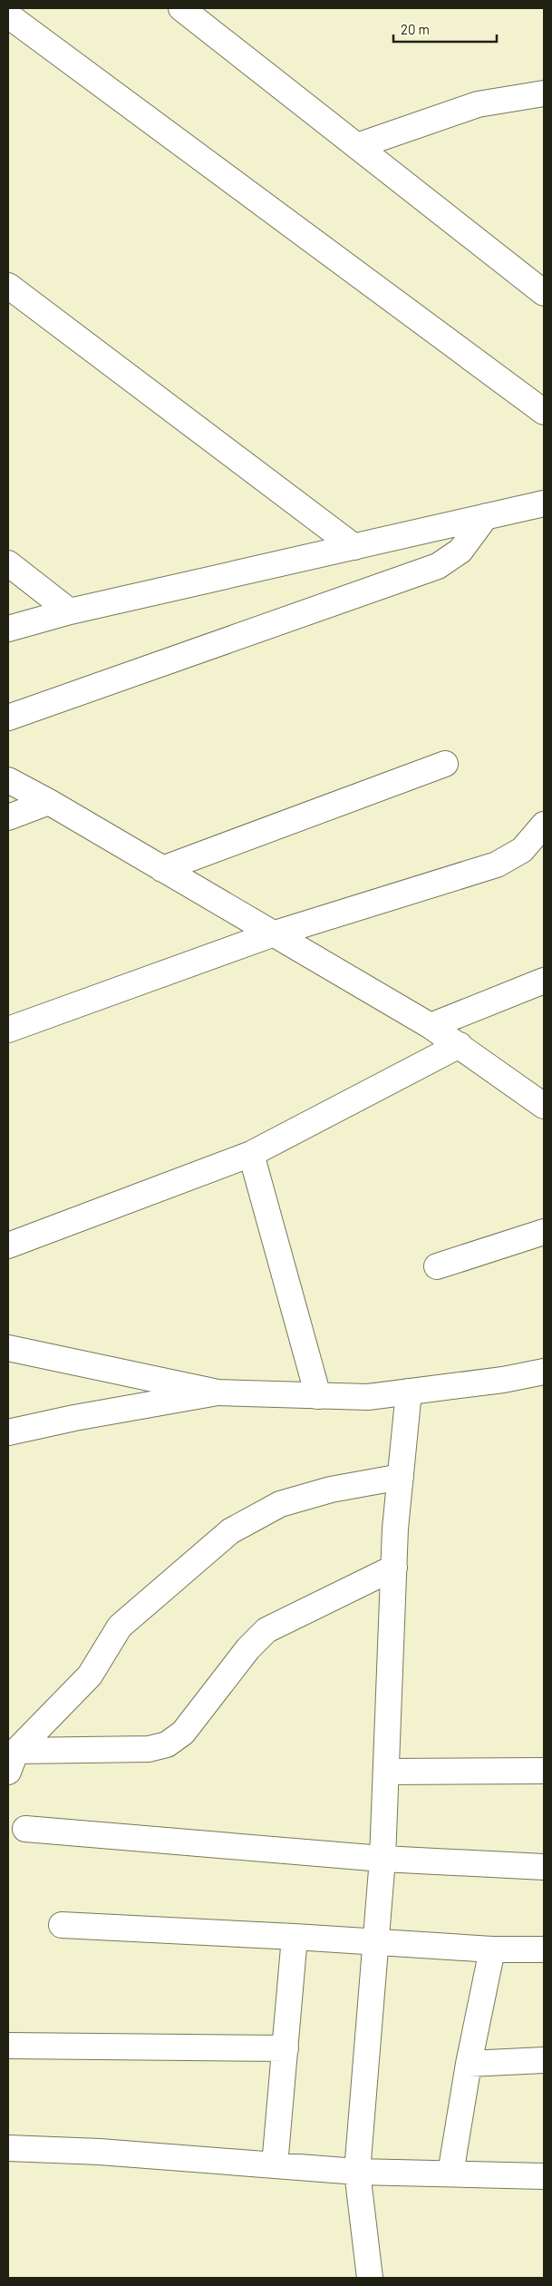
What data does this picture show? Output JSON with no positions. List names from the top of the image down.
{
  "scale_bar": "20 m"
}
